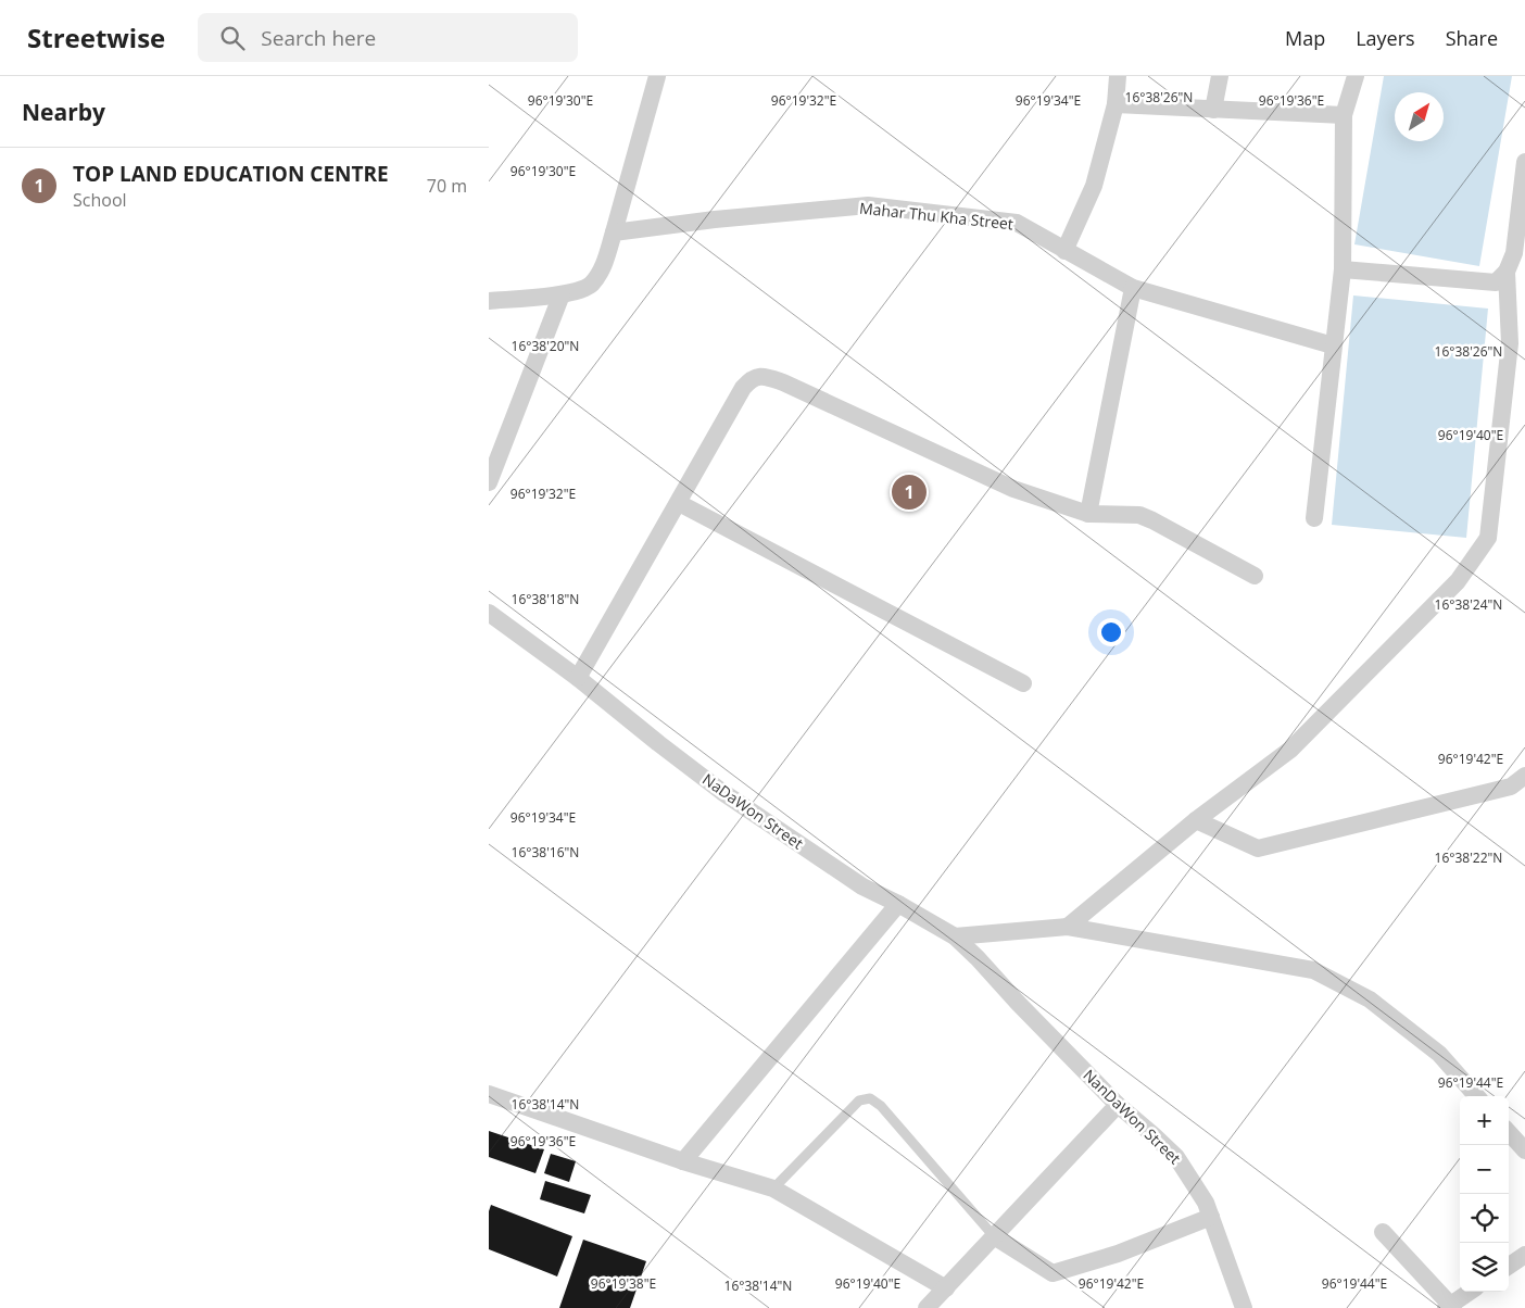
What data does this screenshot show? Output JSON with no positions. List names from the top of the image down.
{
  "streets": {
    "street": ["Mahar Thu Kha Street", "NaDaWon Street", "NanDaWon Street"]
  },
  "crossings": [
    ["NaDaWon Street", "NanDaWon Street"]
  ],
  "north": "top right",
  "page": {
    "header": "Streetwise",
    "search": "Search here",
    "nav": ["Map", "Layers", "Share"],
    "heading": "Nearby",
    "list": [
      {
        "mark": "1",
        "name": "TOP LAND EDUCATION CENTRE",
        "note": "School",
        "value": "70 m"
      }
    ],
    "pins": "1",
    "map_buttons": ["+", "−"]
  },
  "coordinates": [
    "16°38'26\"N",
    "96°19'30\"E",
    "96°19'32\"E",
    "96°19'34\"E",
    "96°19'36\"E",
    "16°38'20\"N",
    "96°19'40\"E",
    "16°38'18\"N",
    "16°38'24\"N",
    "96°19'42\"E",
    "16°38'16\"N",
    "16°38'22\"N",
    "96°19'44\"E",
    "16°38'14\"N",
    "96°19'38\"E"
  ]
}
